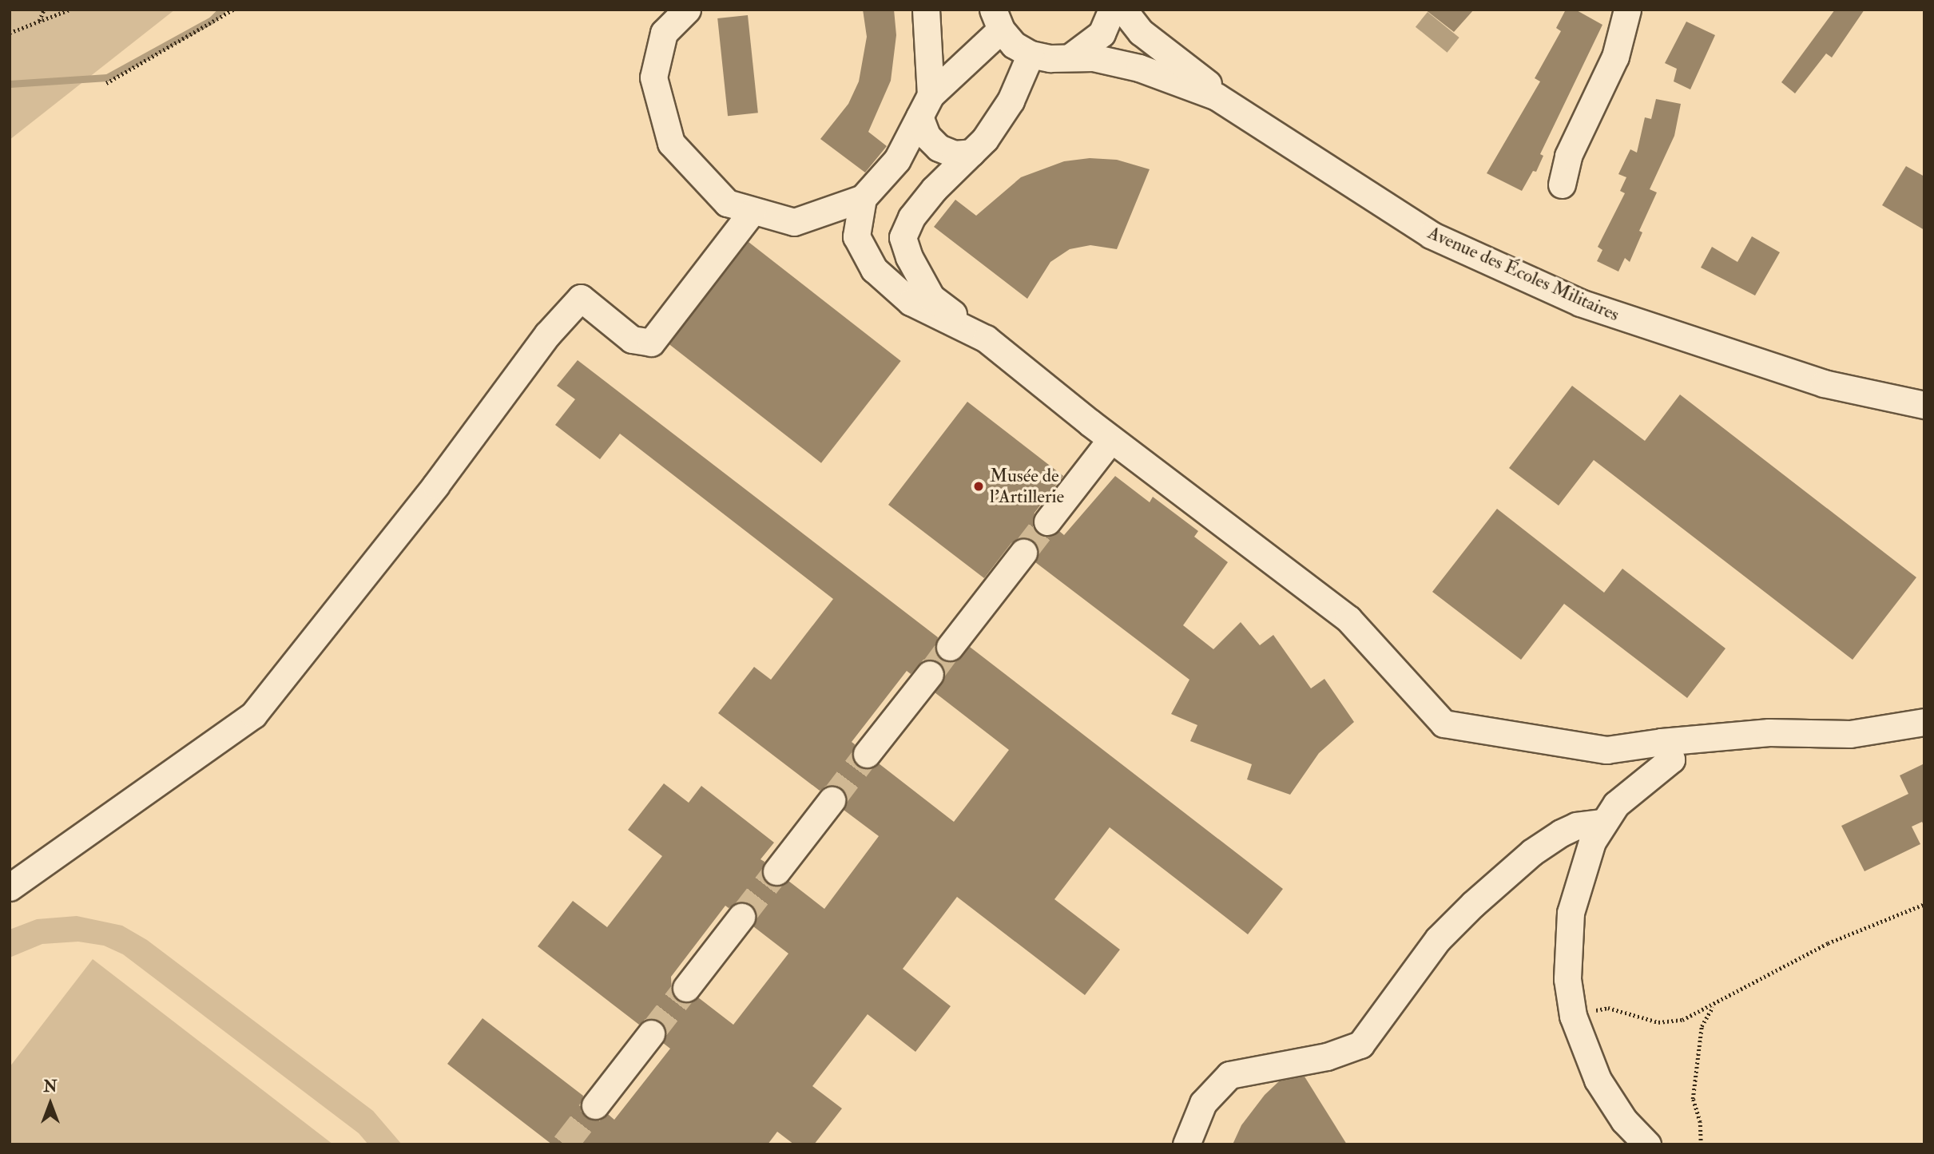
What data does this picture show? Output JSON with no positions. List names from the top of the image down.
{
  "streets": {
    "street": ["Avenue des Écoles Militaires"]
  },
  "places": ["Musée de l'Artillerie"],
  "north": "top"
}
